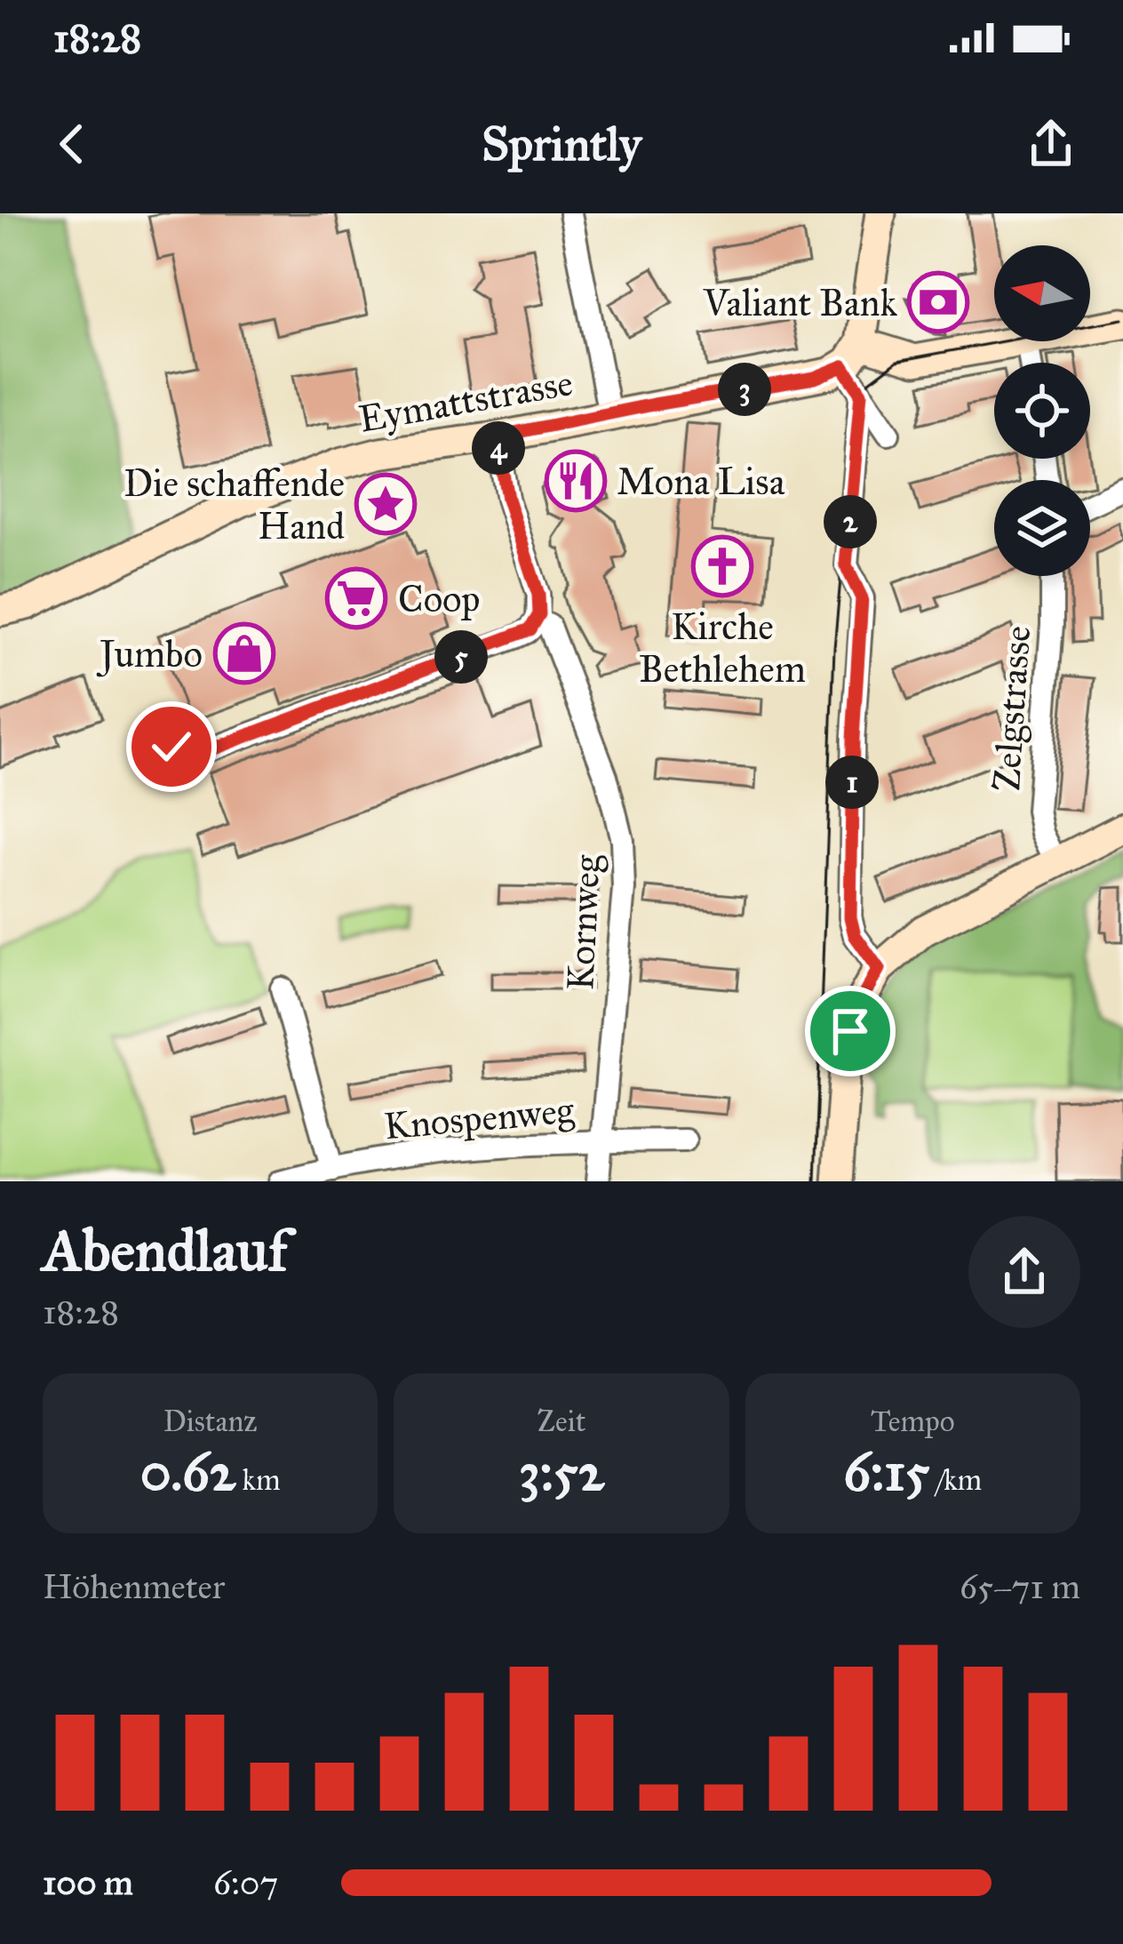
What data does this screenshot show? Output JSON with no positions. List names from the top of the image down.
{
  "streets": {
    "street": [
      "Eymattstrasse",
      "Zelgstrasse",
      "Kornweg",
      "Knospenweg"
    ]
  },
  "crossings": [
    ["Eymattstrasse", "Kornweg"],
    ["Kornweg", "Knospenweg"]
  ],
  "places": {
    "bank": ["Valiant Bank"],
    "restaurant": ["Mona Lisa"],
    "place": ["Die schaffende Hand"],
    "church": ["Kirche Bethlehem"],
    "supermarket": ["Coop"],
    "shop": ["Jumbo"]
  },
  "north": "left",
  "page": {
    "status": "18:28",
    "header": "Sprintly",
    "pins": [
      "3",
      "4",
      "2",
      "5",
      "1"
    ],
    "heading": ["Abendlauf", "18:28"],
    "stats": [
      ["Distanz", "0.62 km"],
      ["Zeit", "3:52"],
      ["Tempo", "6:15 /km"]
    ],
    "chart": ["Höhenmeter", "65–71 m"],
    "list": [
      {
        "name": "100 m",
        "note": "6:07"
      }
    ]
  }
}
